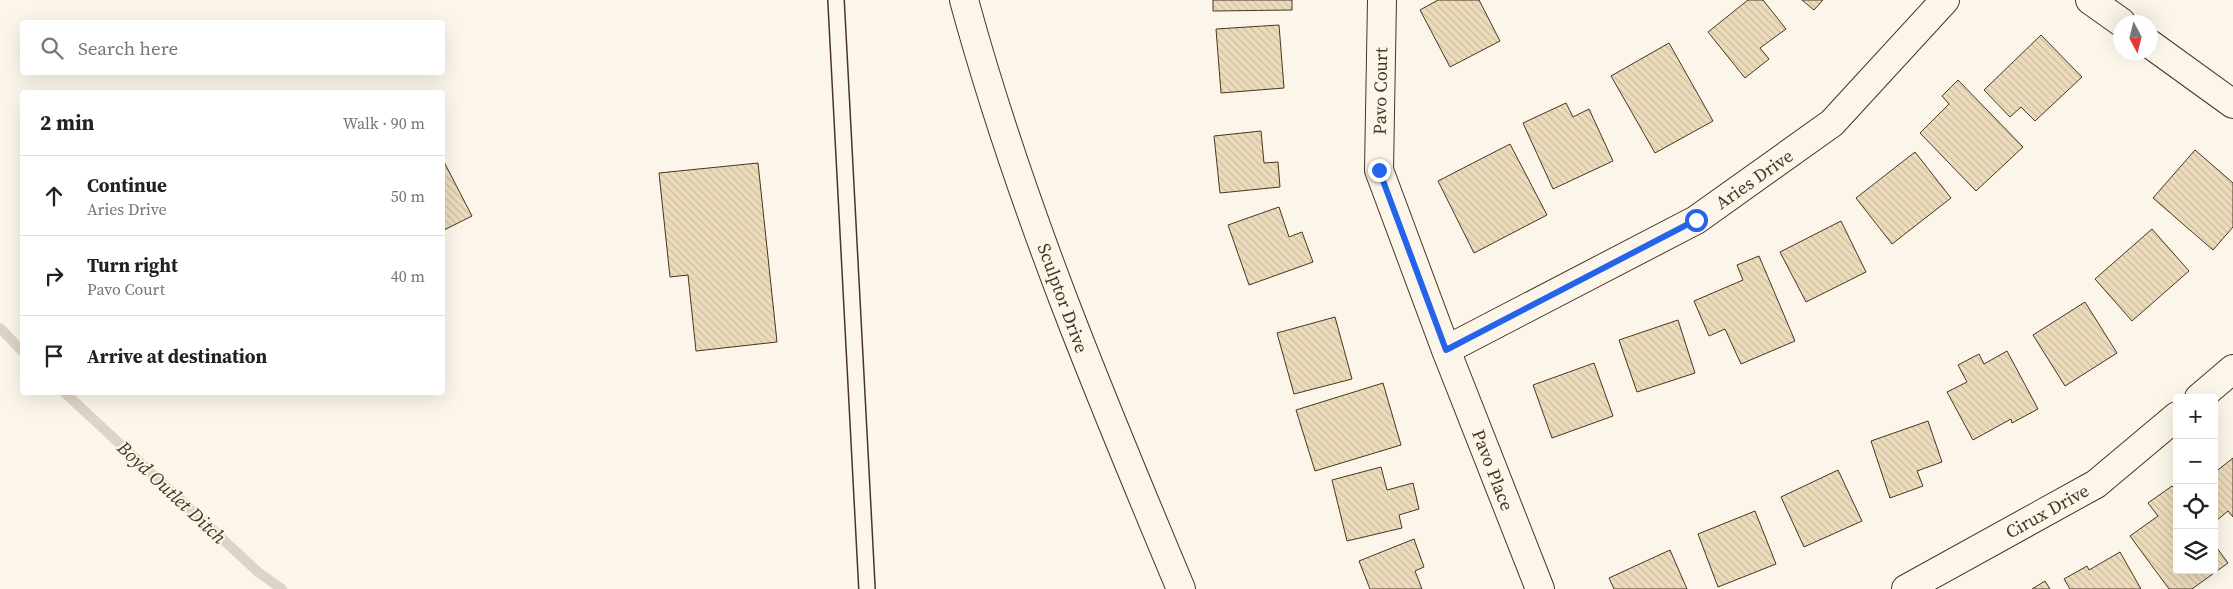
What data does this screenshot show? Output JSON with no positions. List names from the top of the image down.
{
  "streets": {
    "street": [
      "Pavo Court",
      "Aries Drive",
      "Sculptor Drive",
      "Pavo Place",
      "Cirux Drive"
    ]
  },
  "crossings": [
    ["Pavo Court", "Aries Drive"],
    ["Pavo Court", "Pavo Place"],
    ["Aries Drive", "Pavo Place"]
  ],
  "water": ["Boyd Outlet Ditch"],
  "north": "bottom",
  "page": {
    "search": "Search here",
    "heading": ["2 min", "Walk · 90 m"],
    "list": [
      ["Continue", "Aries Drive", "50 m"],
      ["Turn right", "Pavo Court", "40 m"],
      "Arrive at destination"
    ],
    "map_buttons": ["+", "−"]
  }
}
